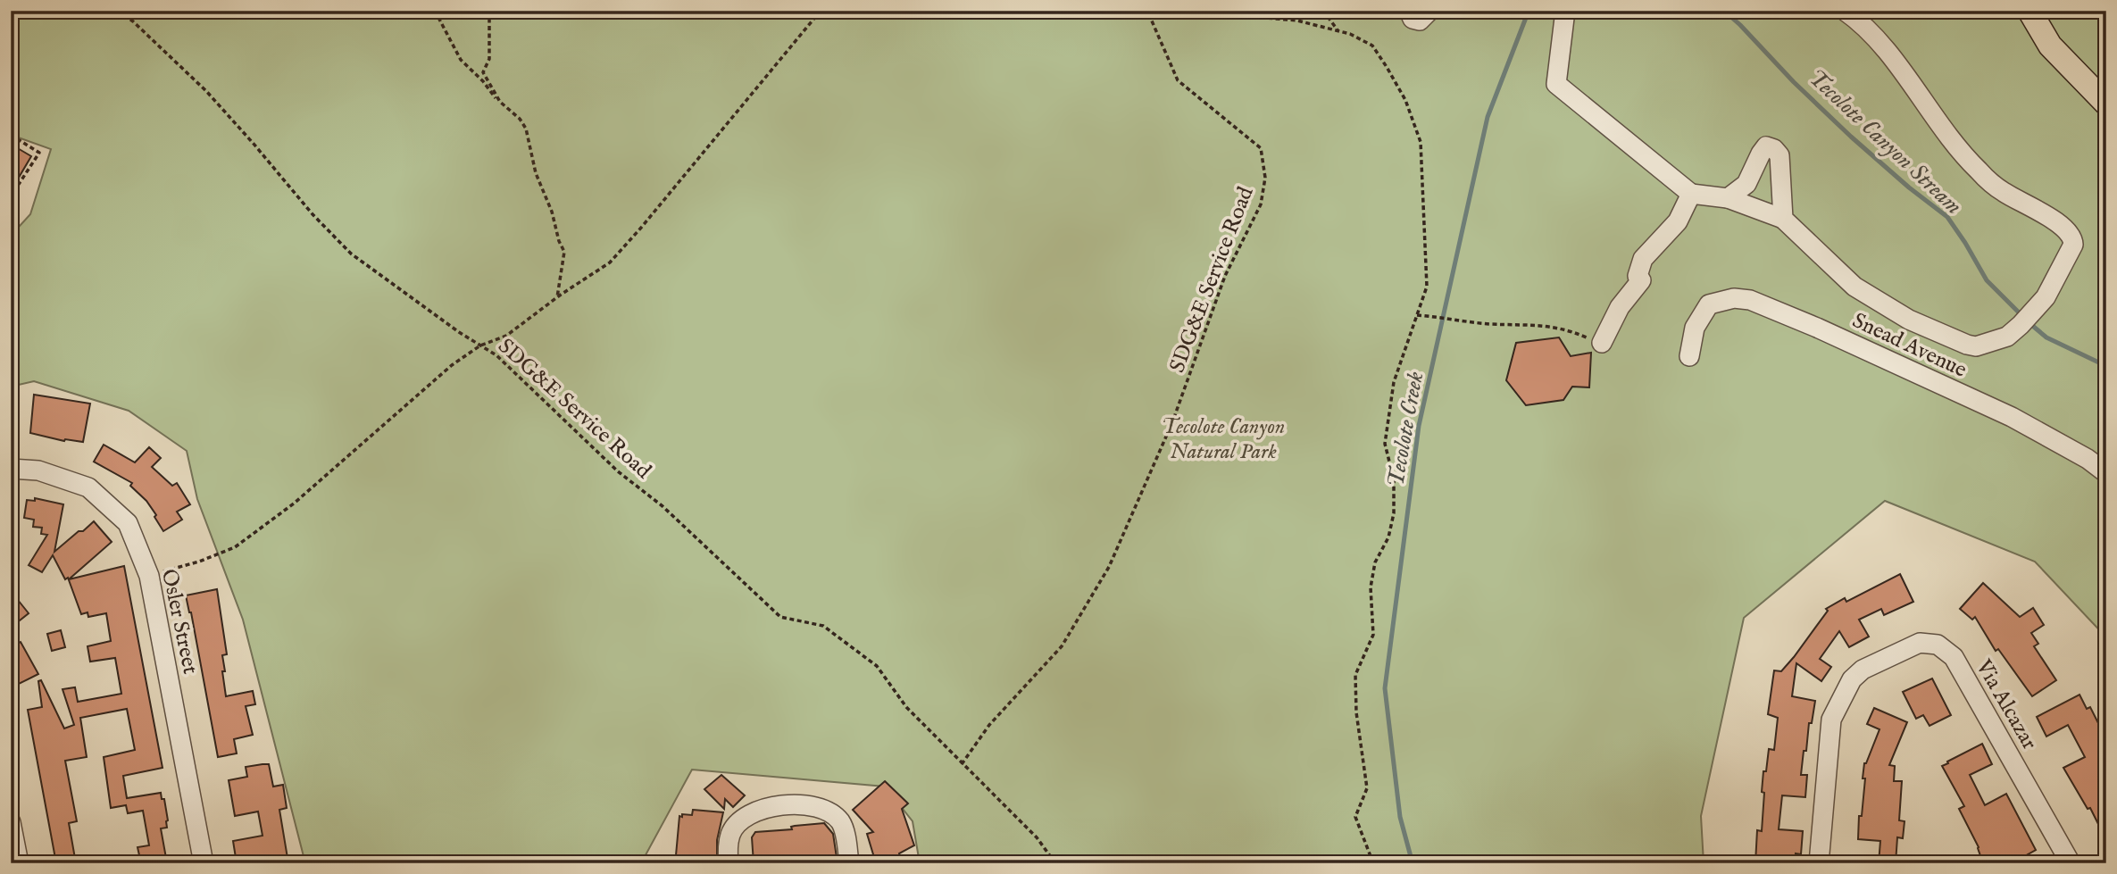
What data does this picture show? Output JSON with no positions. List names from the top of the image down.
{
  "streets": {
    "street": ["Snead Avenue", "Osler Street", "Via Alcazar"],
    "path": ["SDG&E Service Road"]
  },
  "water": ["Tecolote Canyon Stream", "Tecolote Creek"],
  "parks": ["Tecolote Canyon Natural Park"]
}
